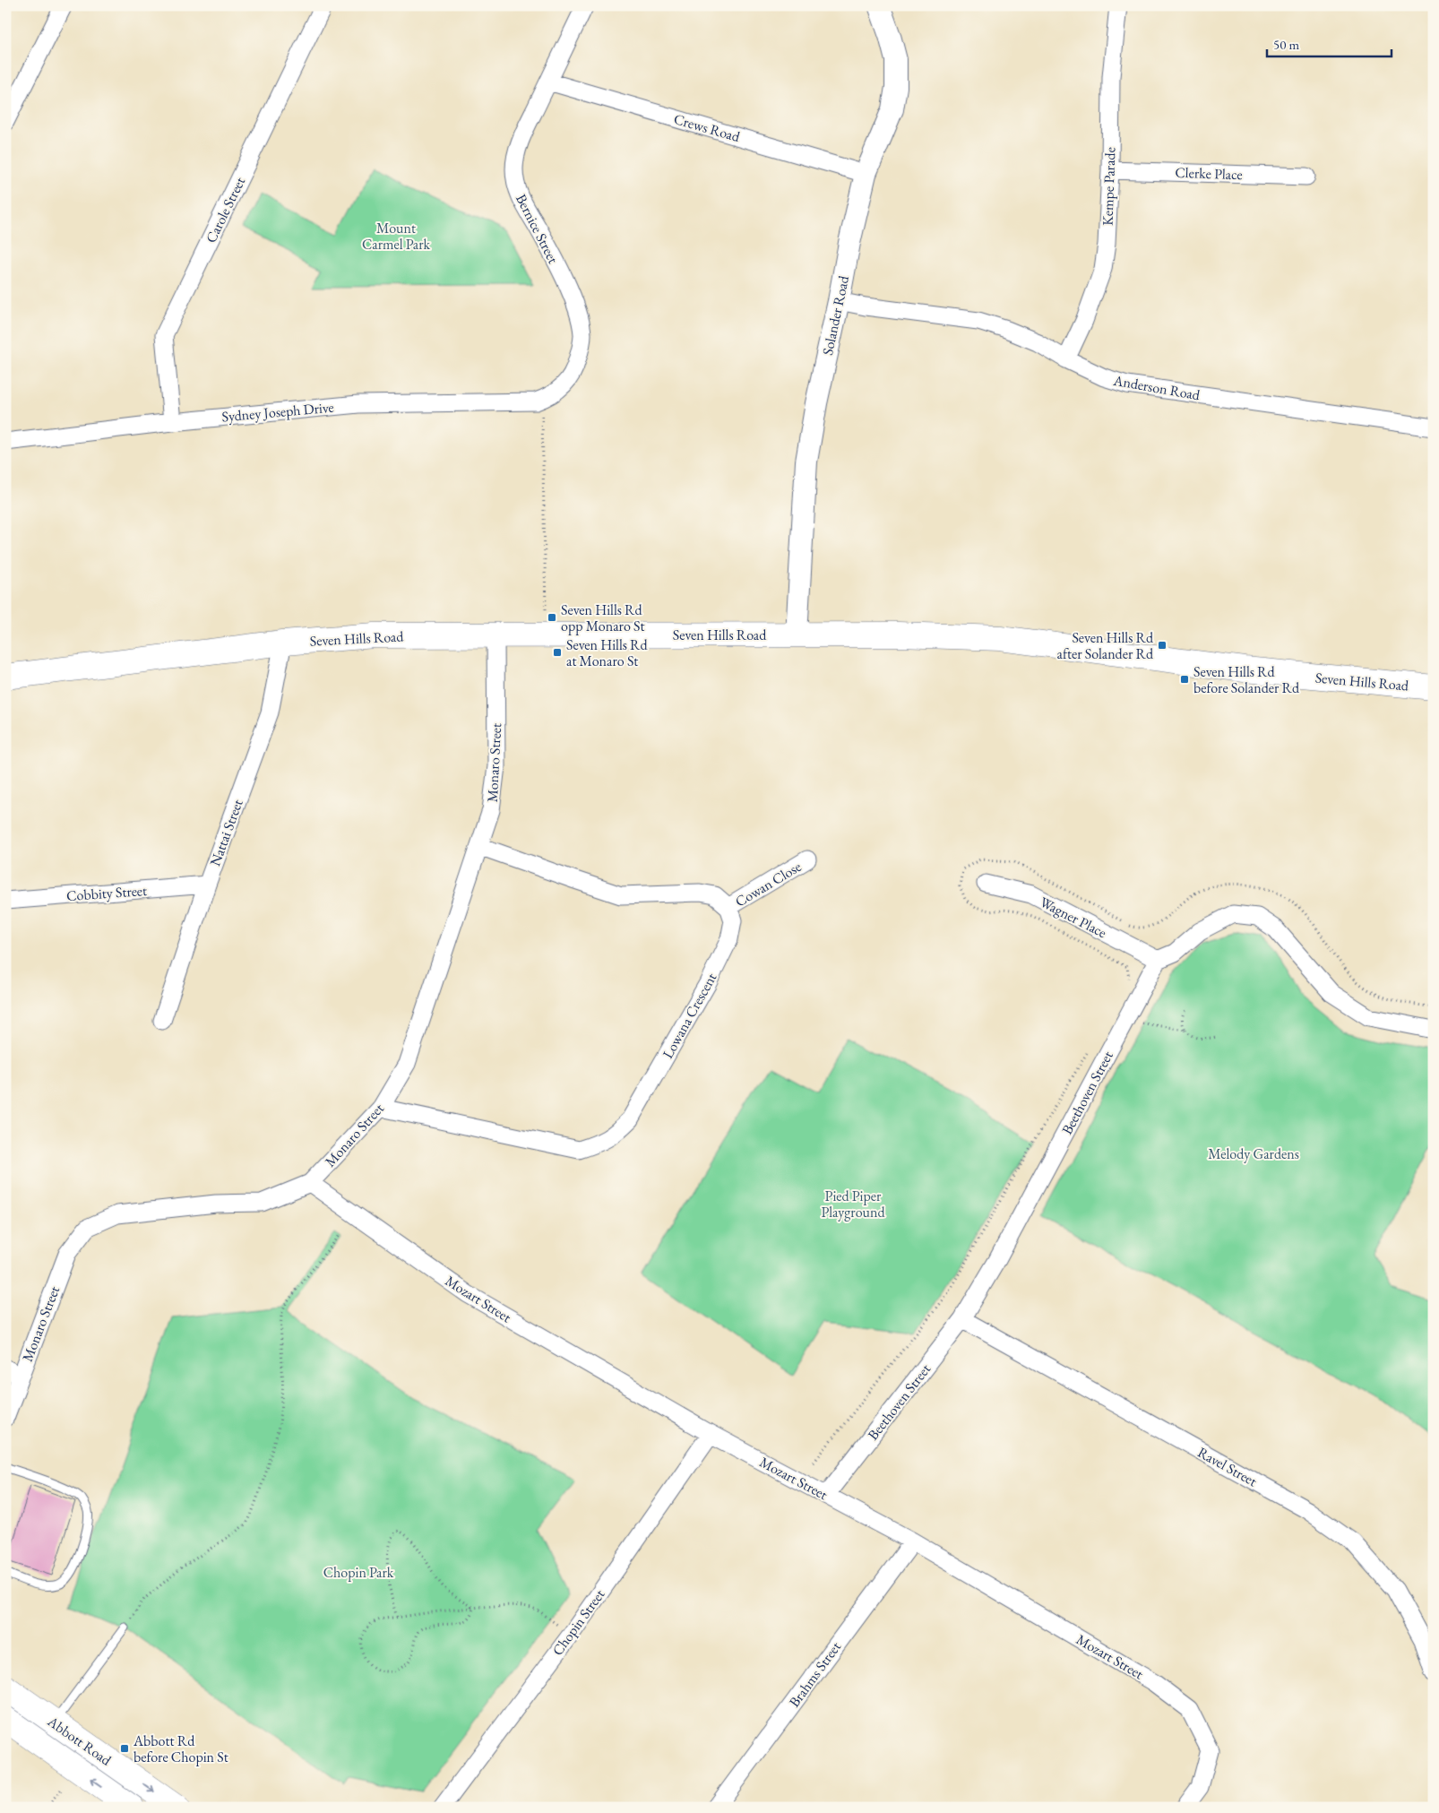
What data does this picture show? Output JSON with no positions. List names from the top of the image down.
{
  "streets": {
    "main road": ["Seven Hills Road", "Abbott Road"],
    "street": [
      "Crews Road",
      "Clerke Place",
      "Kempe Parade",
      "Carole Street",
      "Bernice Street",
      "Solander Road",
      "Anderson Road",
      "Sydney Joseph Drive",
      "Monaro Street",
      "Nattai Street",
      "Cowan Close",
      "Cobbity Street",
      "Wagner Place",
      "Lowana Crescent",
      "Beethoven Street",
      "Mozart Street",
      "Ravel Street",
      "Chopin Street",
      "Brahms Street"
    ]
  },
  "crossings": [
    ["Crews Road", "Bernice Street"],
    ["Crews Road", "Solander Road"],
    ["Clerke Place", "Kempe Parade"],
    ["Kempe Parade", "Anderson Road"],
    ["Carole Street", "Sydney Joseph Drive"],
    ["Bernice Street", "Sydney Joseph Drive"],
    ["Solander Road", "Anderson Road"],
    ["Solander Road", "Seven Hills Road"],
    ["Seven Hills Road", "Monaro Street"],
    ["Seven Hills Road", "Nattai Street"],
    ["Monaro Street", "Lowana Crescent"],
    ["Monaro Street", "Mozart Street"],
    ["Nattai Street", "Cobbity Street"],
    ["Cowan Close", "Lowana Crescent"],
    ["Wagner Place", "Beethoven Street"],
    ["Beethoven Street", "Mozart Street"],
    ["Beethoven Street", "Ravel Street"],
    ["Mozart Street", "Chopin Street"],
    ["Mozart Street", "Brahms Street"]
  ],
  "parks": [
    "Mount Carmel Park",
    "Melody Gardens",
    "Pied Piper Playground",
    "Chopin Park"
  ],
  "places": {
    "transit": [
      "Seven Hills Rd opp Monaro St",
      "Seven Hills Rd after Solander Rd",
      "Seven Hills Rd at Monaro St",
      "Seven Hills Rd before Solander Rd",
      "Abbott Rd before Chopin St"
    ]
  },
  "scale_bar": "50 m"
}
